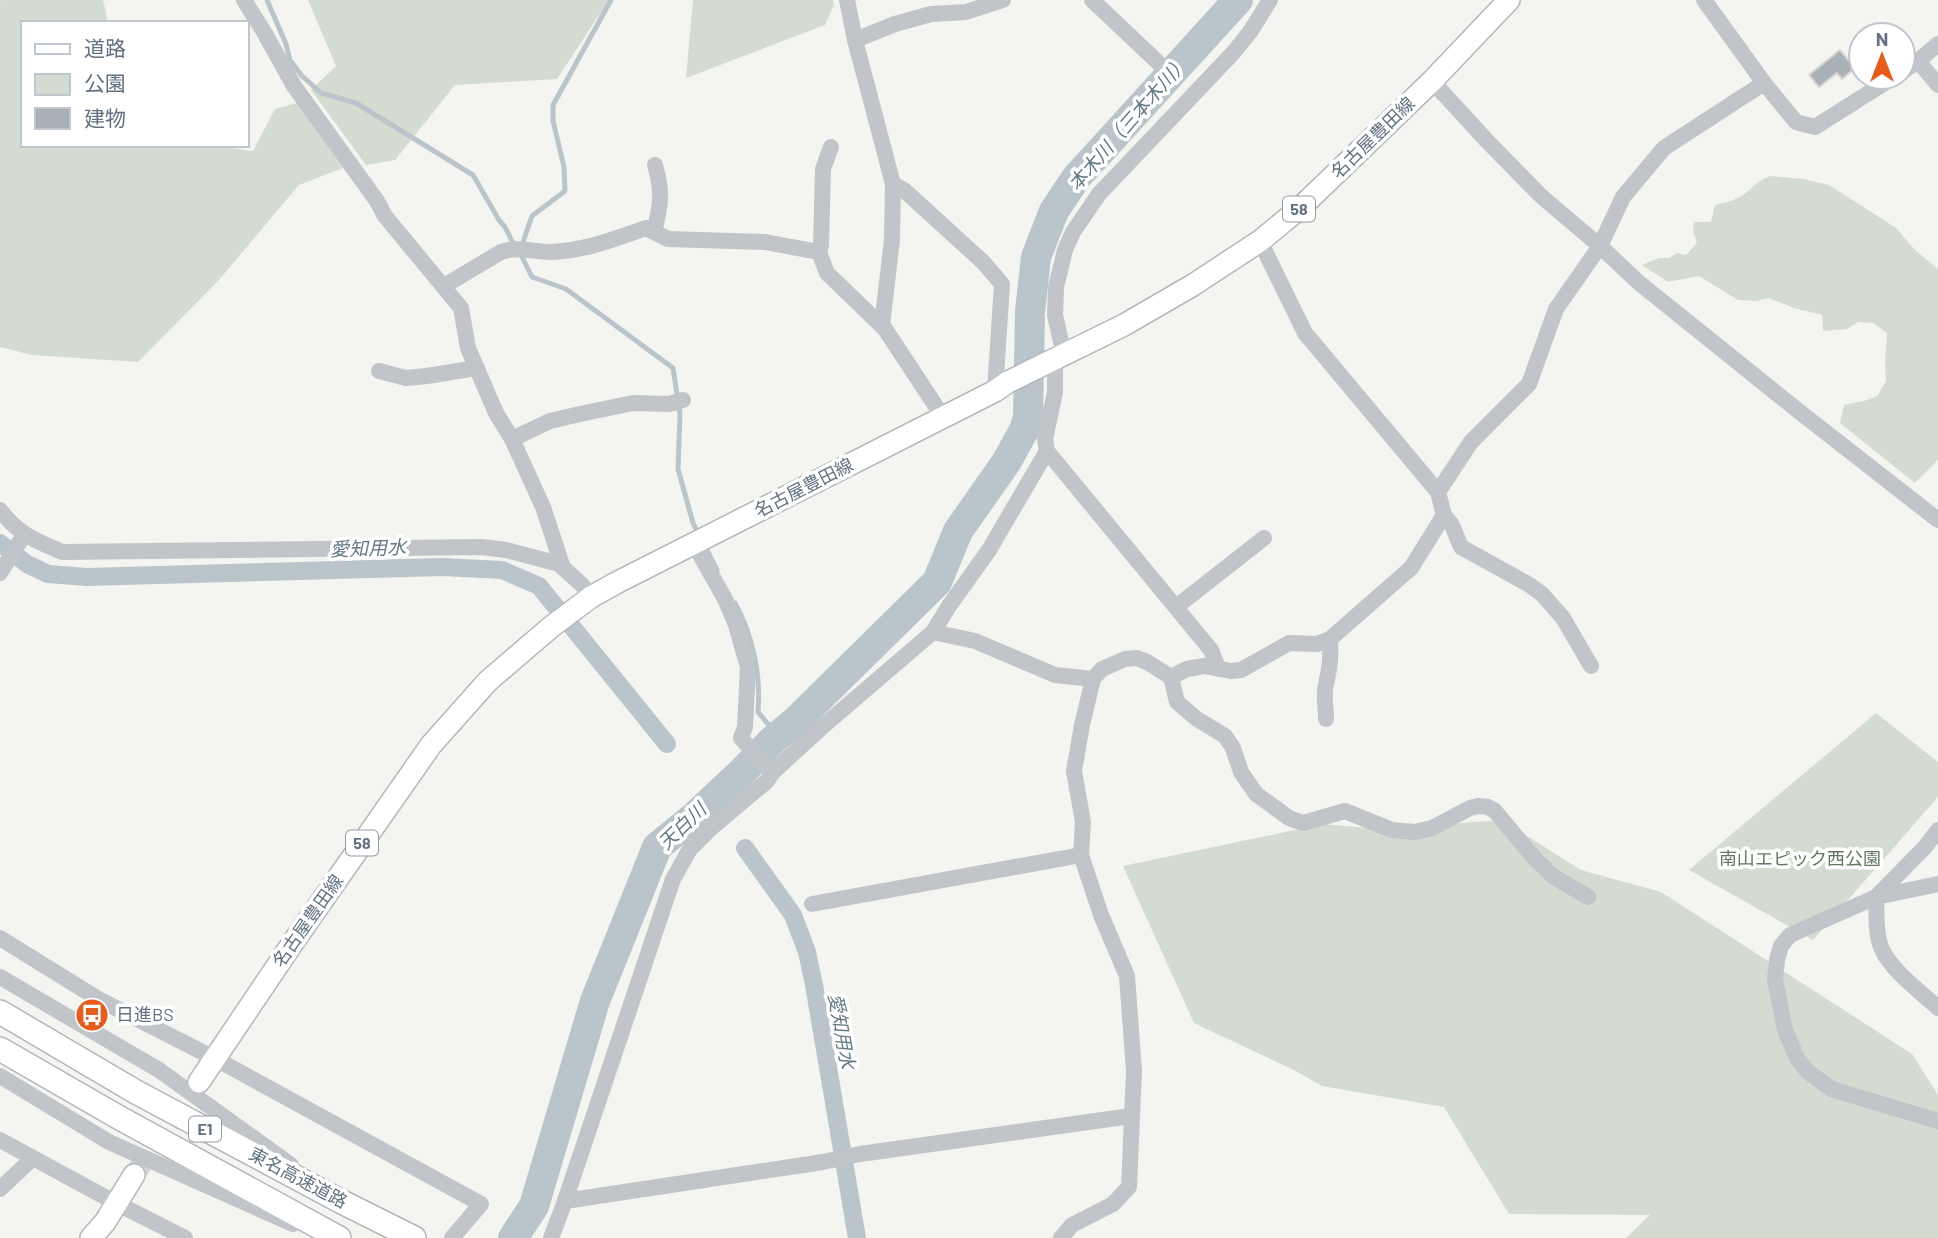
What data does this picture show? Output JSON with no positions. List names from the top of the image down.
{
  "streets": {
    "highway": ["E1", "東名高速道路"],
    "main road": ["名古屋豊田線", "58"]
  },
  "water": ["本木川（三本木川）", "愛知用水", "天白川"],
  "parks": ["南山エピック西公園"],
  "places": {
    "bus stop": ["日進BS"]
  },
  "legend": ["道路", "公園", "建物"],
  "north": "top"
}
